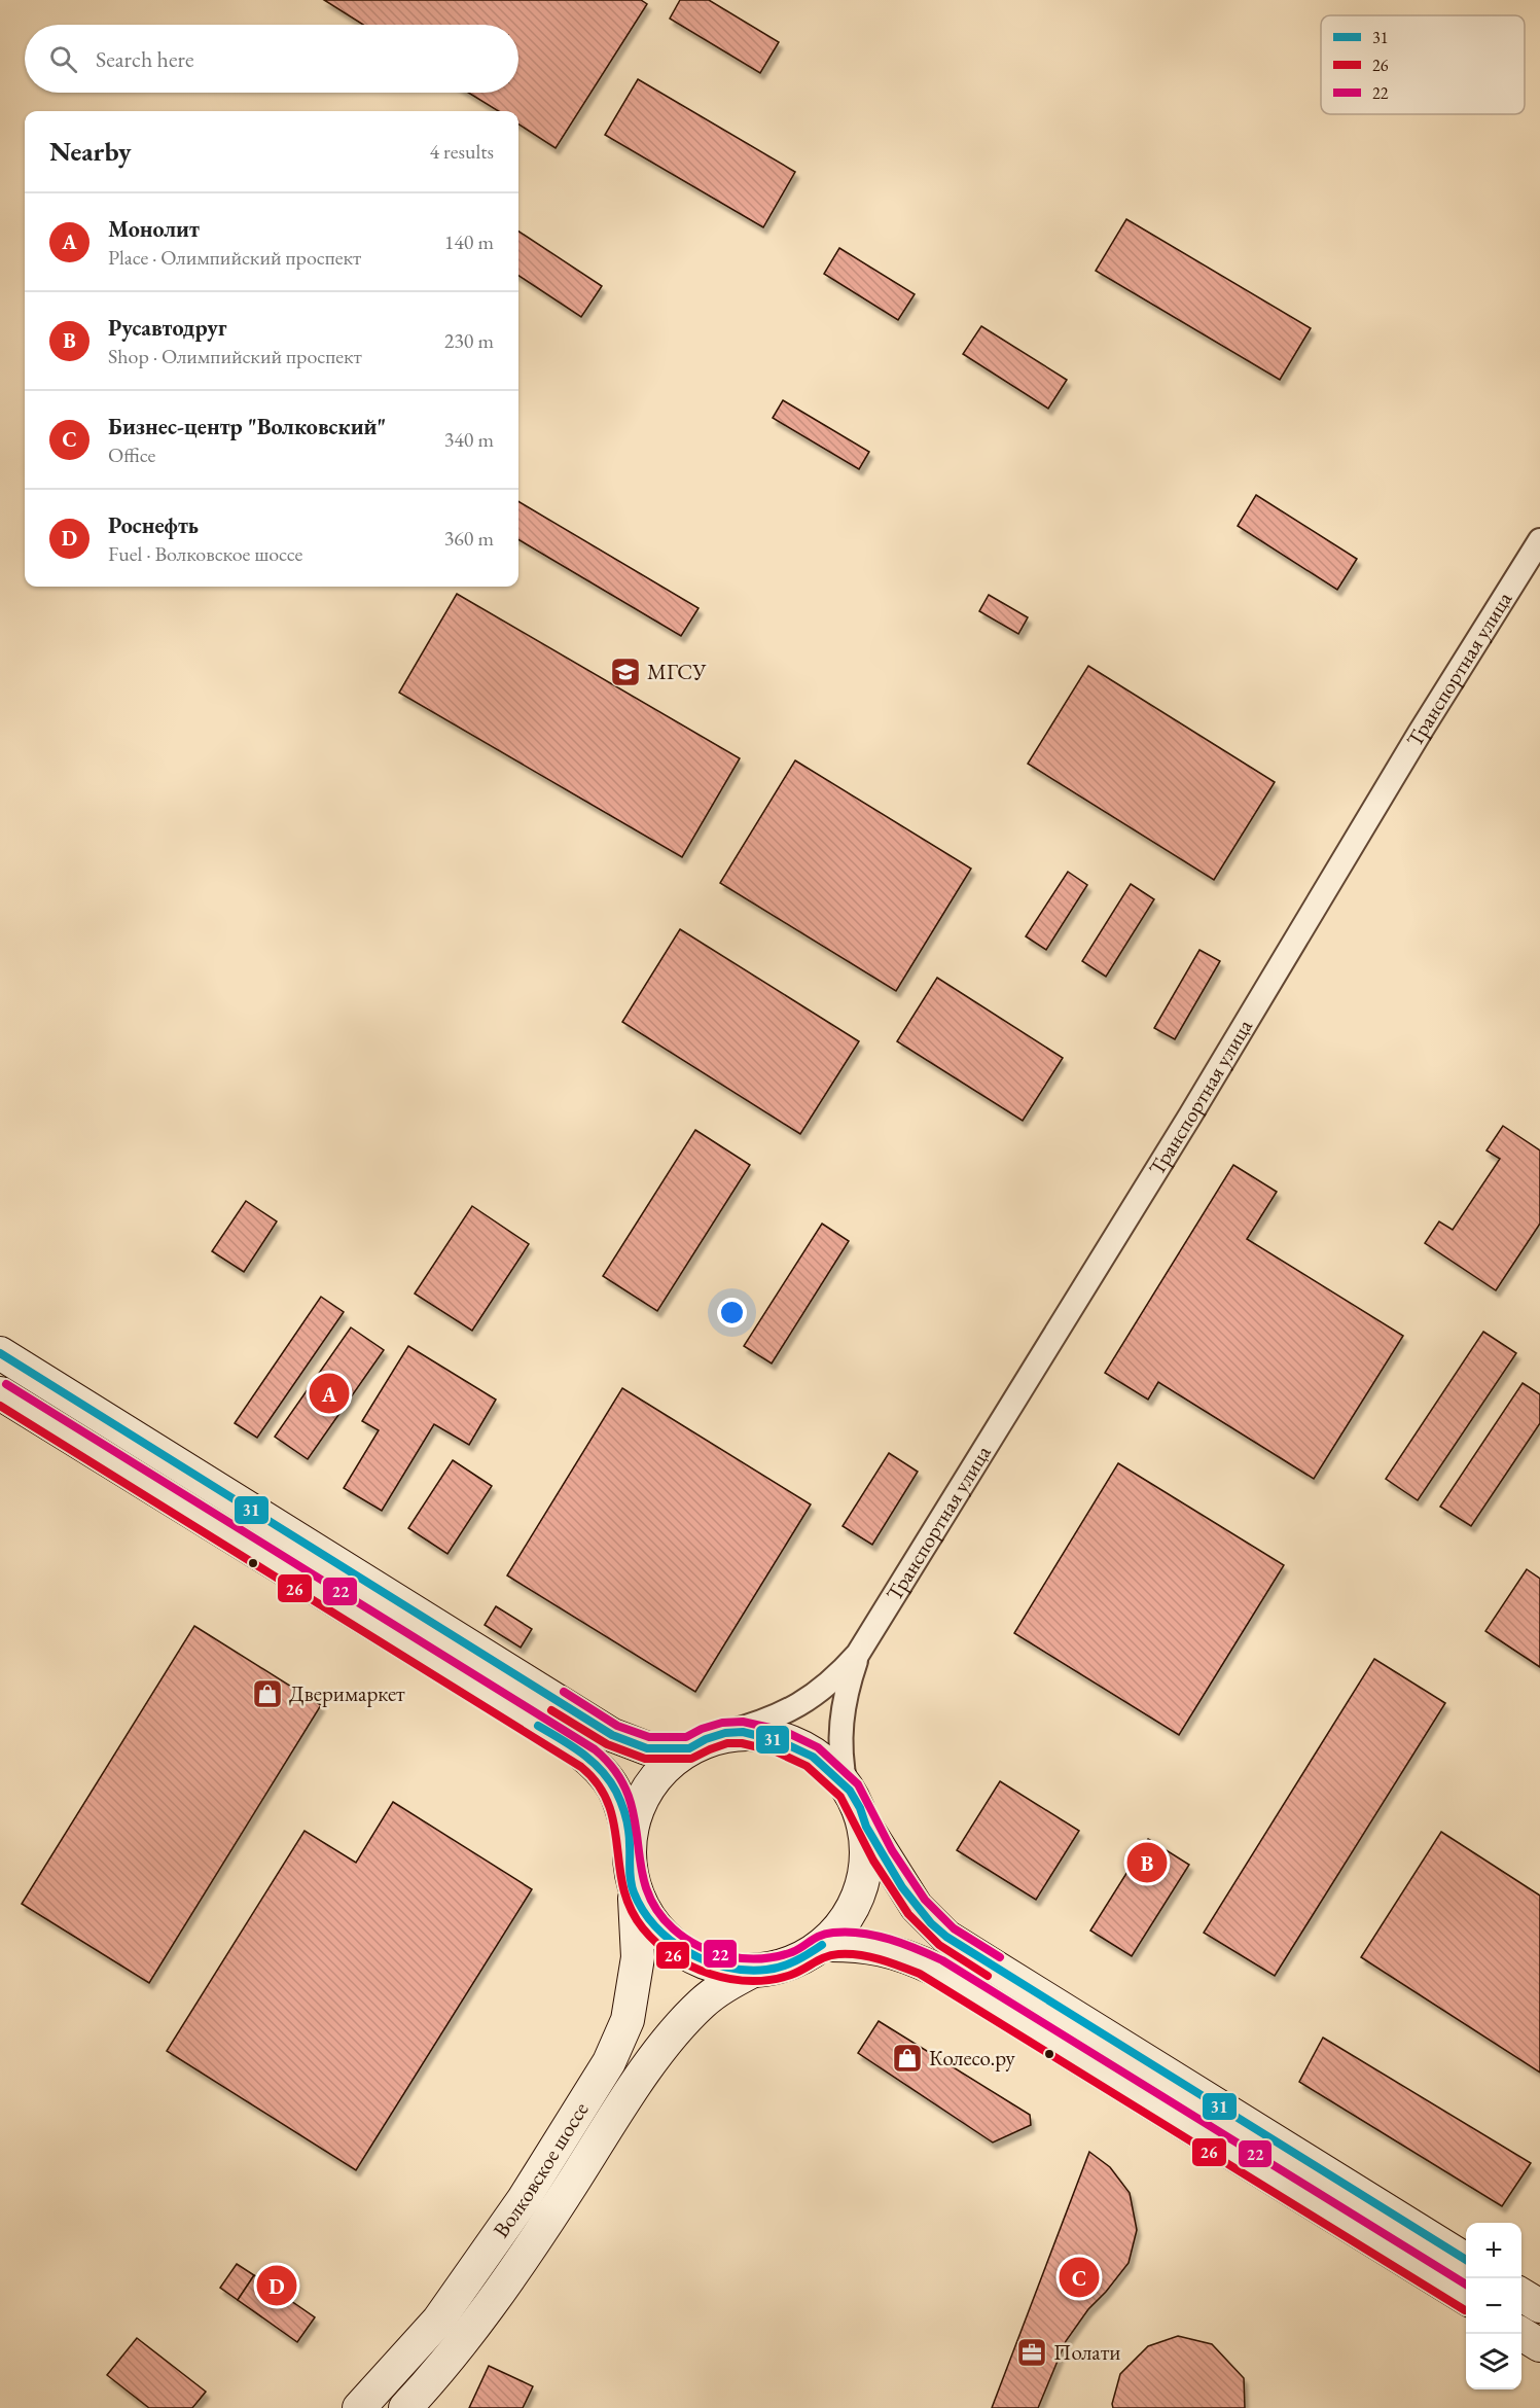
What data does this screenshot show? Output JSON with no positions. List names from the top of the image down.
{
  "streets": {
    "main road": ["Волковское шоссе"],
    "street": ["Транспортная улица"]
  },
  "places": {
    "school or university": ["МГСУ"],
    "shop": ["Дверимаркет", "Колесо.ру"],
    "office": ["Полати"]
  },
  "lines": ["transit line 31", "transit line 22", "transit line 26"],
  "legend": ["31", "26", "22"],
  "page": {
    "search": "Search here",
    "heading": ["Nearby", "4 results"],
    "list": [
      {
        "mark": "A",
        "name": "Монолит",
        "note": "Place · Олимпийский проспект",
        "value": "140 m"
      },
      {
        "mark": "B",
        "name": "Русавтодруг",
        "note": "Shop · Олимпийский проспект",
        "value": "230 m"
      },
      {
        "mark": "C",
        "name": "Бизнес-центр \"Волковский\"",
        "note": "Office",
        "value": "340 m"
      },
      {
        "mark": "D",
        "name": "Роснефть",
        "note": "Fuel · Волковское шоссе",
        "value": "360 m"
      }
    ],
    "pins": [
      "A",
      "B",
      "C",
      "D"
    ],
    "map_buttons": ["+", "−"]
  }
}
